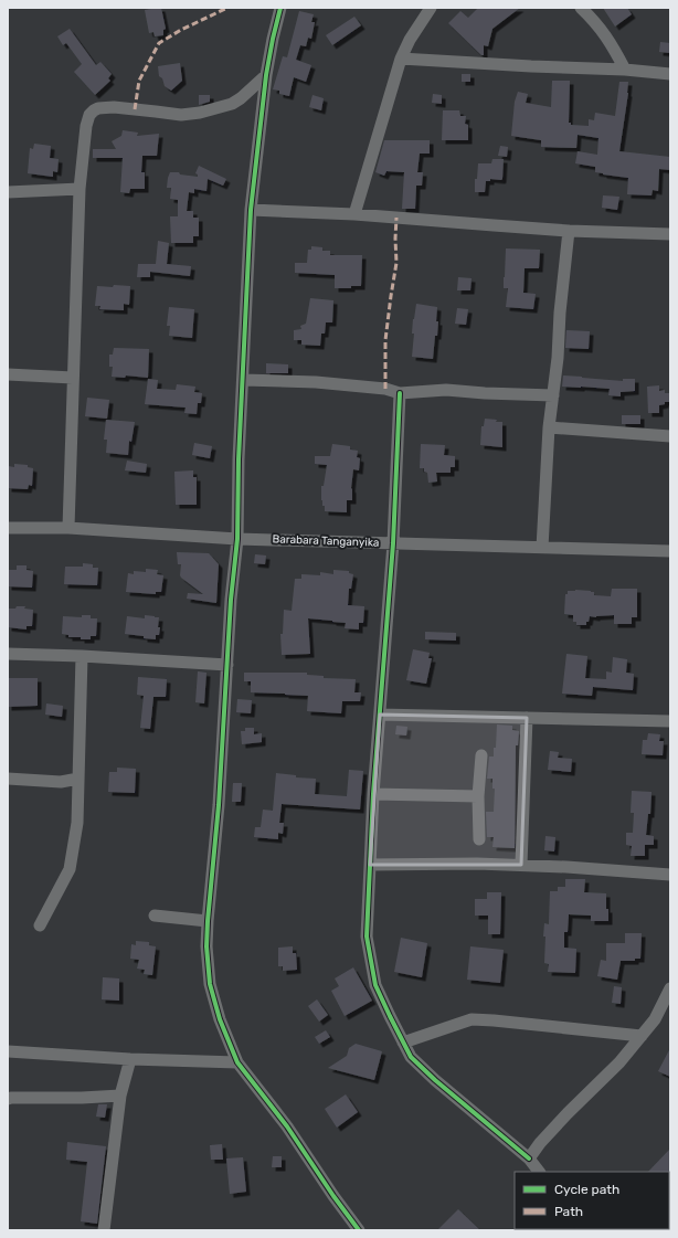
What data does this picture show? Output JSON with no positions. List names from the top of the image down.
{
  "streets": {
    "street": ["Barabara Tanganyika"]
  },
  "legend": ["Cycle path", "Path"]
}
